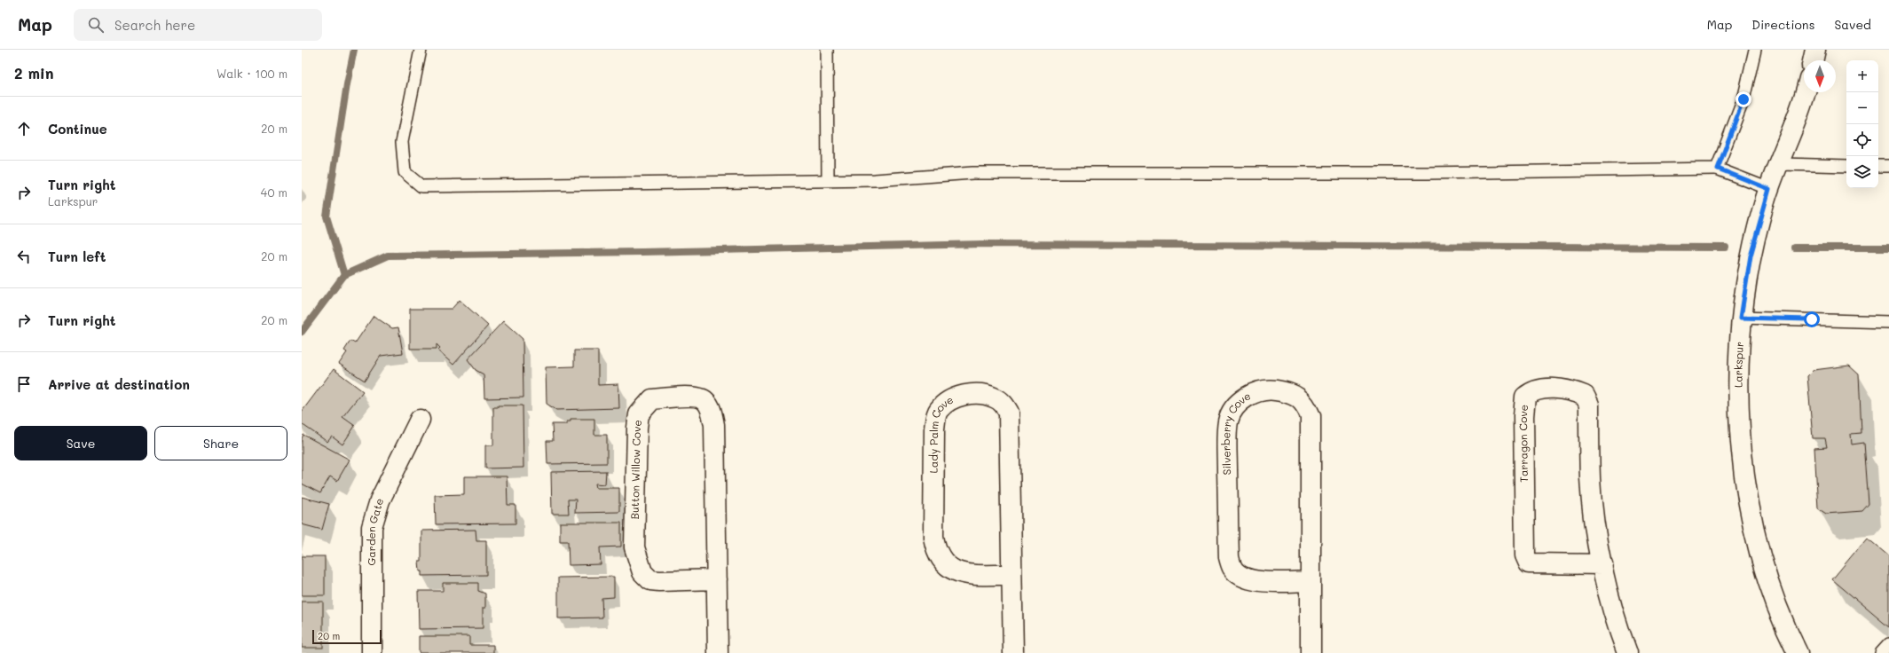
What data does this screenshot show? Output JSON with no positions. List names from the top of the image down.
{
  "streets": {
    "street": [
      "Larkspur",
      "Silverberry Cove",
      "Lady Palm Cove",
      "Tarragon Cove",
      "Button Willow Cove",
      "Garden Gate"
    ]
  },
  "scale_bar": "20 m",
  "north": "bottom",
  "page": {
    "header": "Map",
    "search": "Search here",
    "nav": ["Map", "Directions", "Saved"],
    "heading": ["2 min", "Walk · 100 m"],
    "map_buttons": ["+", "−"],
    "list": [
      ["Continue", "20 m"],
      ["Turn right", "Larkspur", "40 m"],
      ["Turn left", "20 m"],
      ["Turn right", "20 m"],
      "Arrive at destination"
    ],
    "buttons": ["Save", "Share"],
    "scale": "20 m"
  }
}
